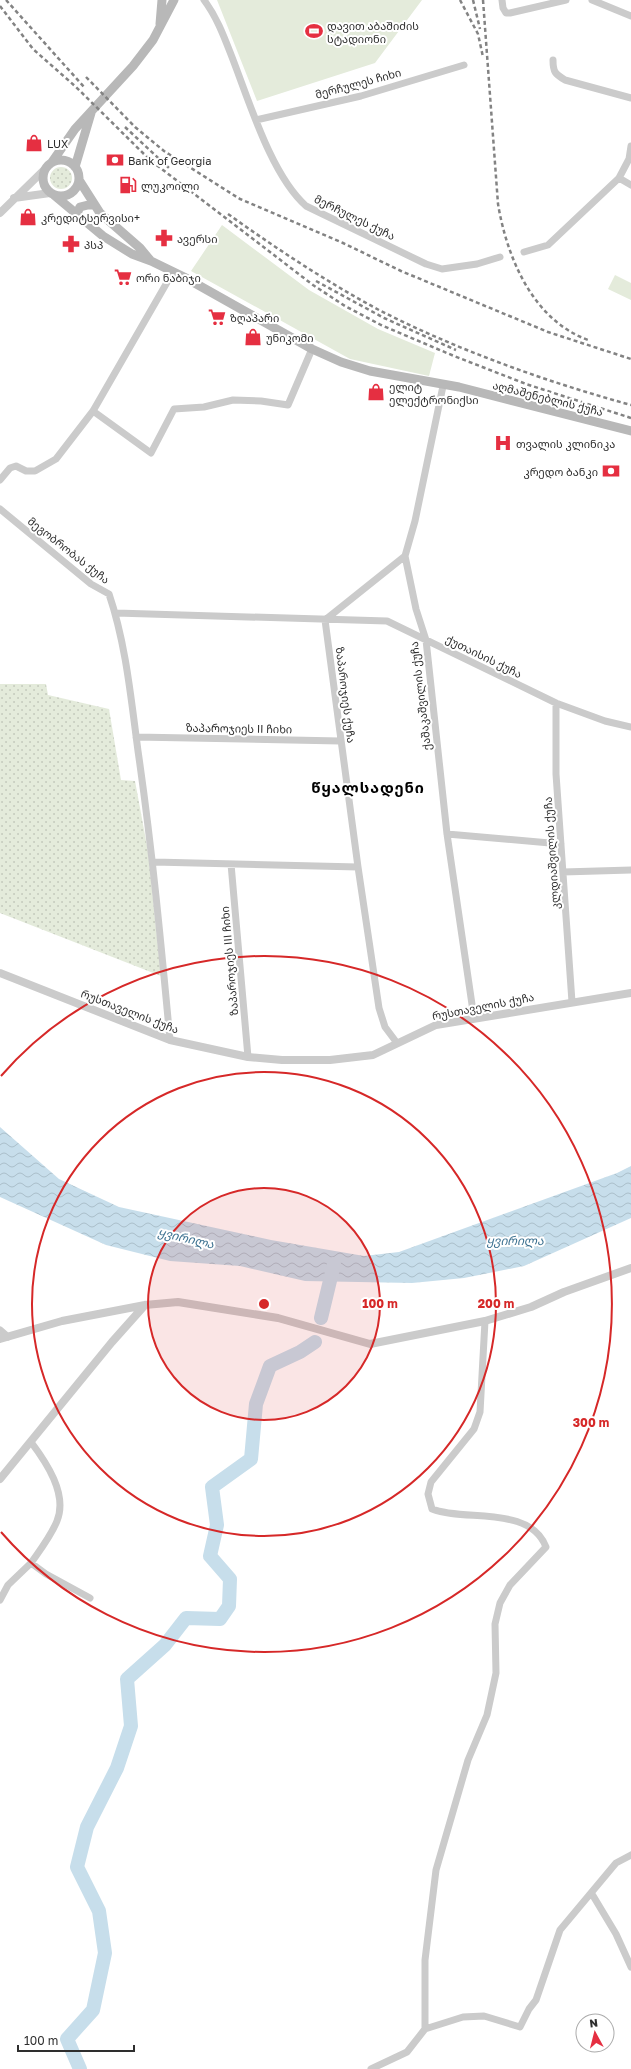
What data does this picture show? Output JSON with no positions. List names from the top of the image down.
{
  "streets": {
    "main road": ["აღმაშენებლის ქუჩა"],
    "street": [
      "მერჩულეს ჩიხი",
      "მერჩულეს ქუჩა",
      "მეგობრობას ქუჩა",
      "ქუთაისის ქუჩა",
      "ზაპაროჯიეს ქუჩა",
      "ქაშაკაშვილის ქუჩა",
      "ზაპაროჯიეს II ჩიხი",
      "კლდიაშვილის ქუჩა",
      "ზაპაროჯიეს III ჩიხი",
      "რუსთაველის ქუჩა"
    ]
  },
  "crossings": [
    ["მერჩულეს ჩიხი", "მერჩულეს ქუჩა"],
    ["მეგობრობას ქუჩა", "ქუთაისის ქუჩა"],
    ["ქუთაისის ქუჩა", "ზაპაროჯიეს ქუჩა"],
    ["ქუთაისის ქუჩა", "ქაშაკაშვილის ქუჩა"],
    ["ქუთაისის ქუჩა", "კლდიაშვილის ქუჩა"],
    ["ზაპაროჯიეს ქუჩა", "ზაპაროჯიეს II ჩიხი"],
    ["ზაპაროჯიეს ქუჩა", "რუსთაველის ქუჩა"],
    ["ქაშაკაშვილის ქუჩა", "რუსთაველის ქუჩა"],
    ["კლდიაშვილის ქუჩა", "რუსთაველის ქუჩა"],
    ["ზაპაროჯიეს III ჩიხი", "რუსთაველის ქუჩა"]
  ],
  "districts": ["წყალსადენი"],
  "water": ["ყვირილა"],
  "places": {
    "sports": ["დავით აბაშიძის სტადიონი"],
    "shop": [
      "LUX",
      "კრედიტსერვისი+",
      "უნიკომი",
      "ელიტ ელექტრონიქსი"
    ],
    "bank": ["Bank of Georgia", "კრედო ბანკი"],
    "fuel station": ["ლუკოილი"],
    "pharmacy": ["ავერსი", "პსპ"],
    "supermarket": ["ორი ნაბიჯი", "ზღაპარი"],
    "hospital": ["თვალის კლინიკა"]
  },
  "scale_bar": "100 m",
  "north": "top",
  "rings": ["100 m", "200 m", "300 m"]
}
